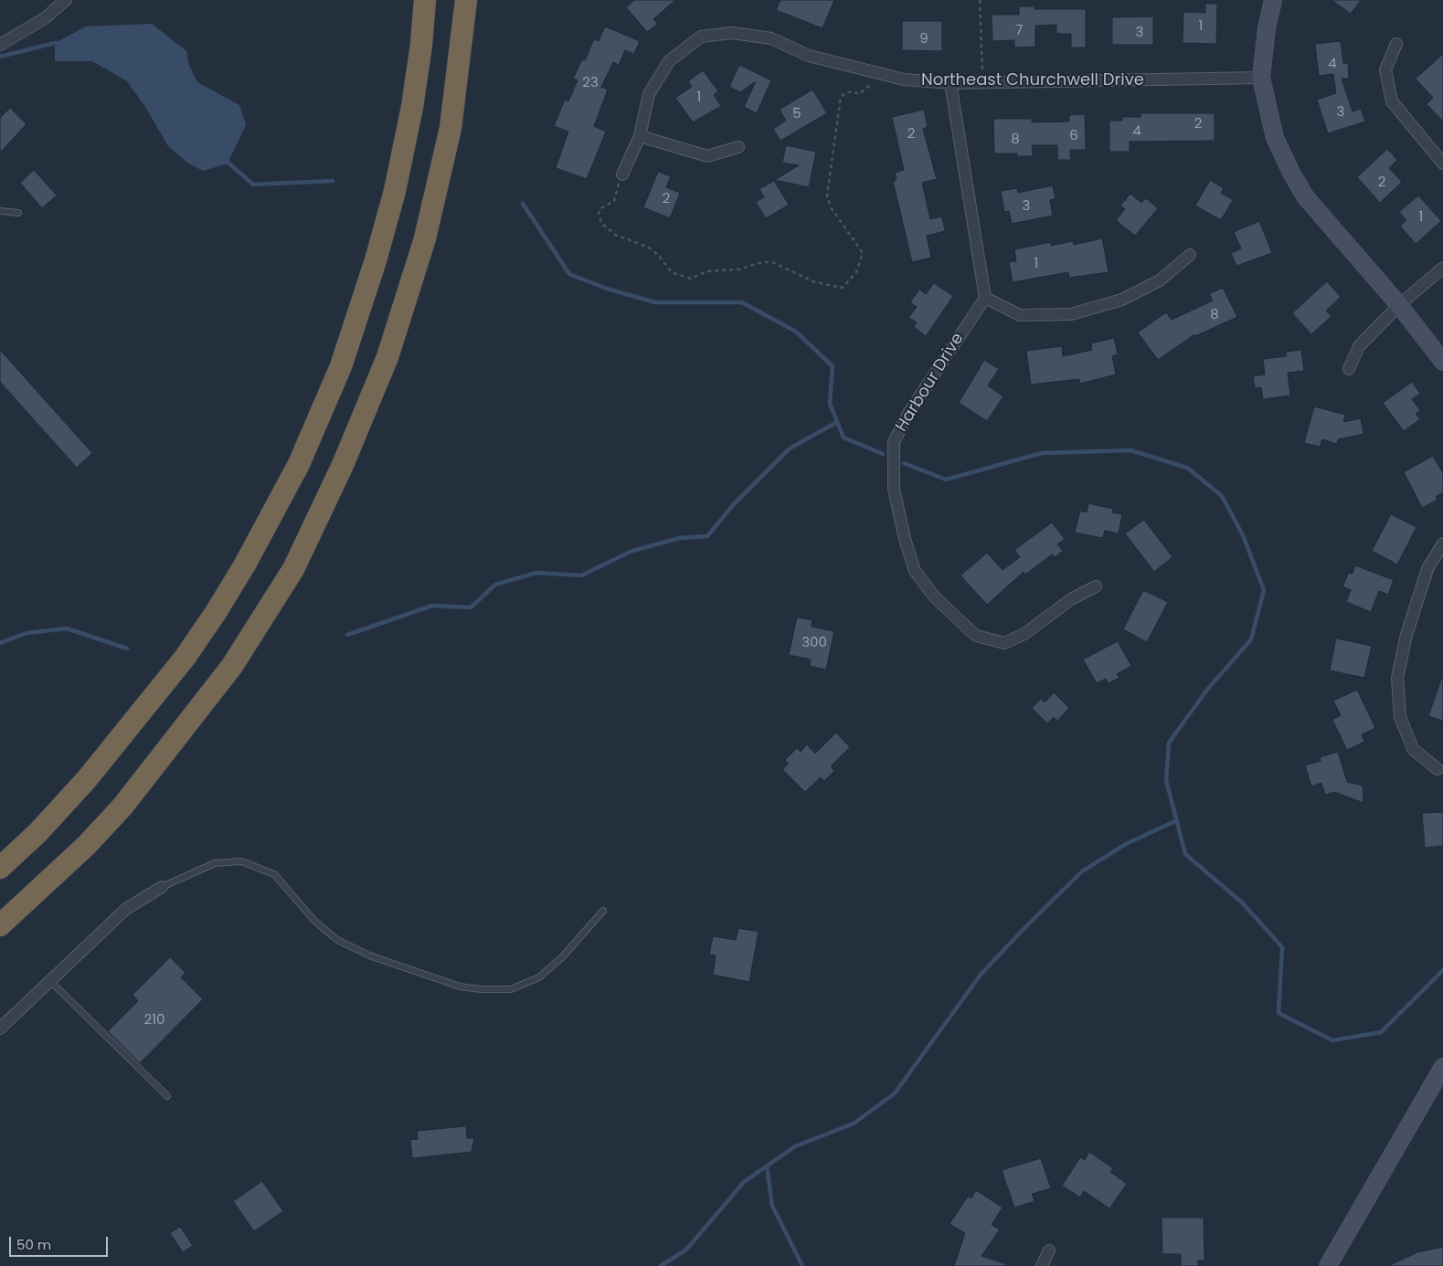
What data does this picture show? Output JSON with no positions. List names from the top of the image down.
{
  "streets": {
    "street": ["Northeast Churchwell Drive", "Harbour Drive"]
  },
  "house_numbers": [
    "1",
    "7",
    "3",
    "9",
    "4",
    "23",
    "1",
    "3",
    "5",
    "2",
    "4",
    "2",
    "6",
    "8",
    "2",
    "2",
    "3",
    "1",
    "1",
    "8",
    "300",
    "210"
  ],
  "scale_bar": "50 m"
}
